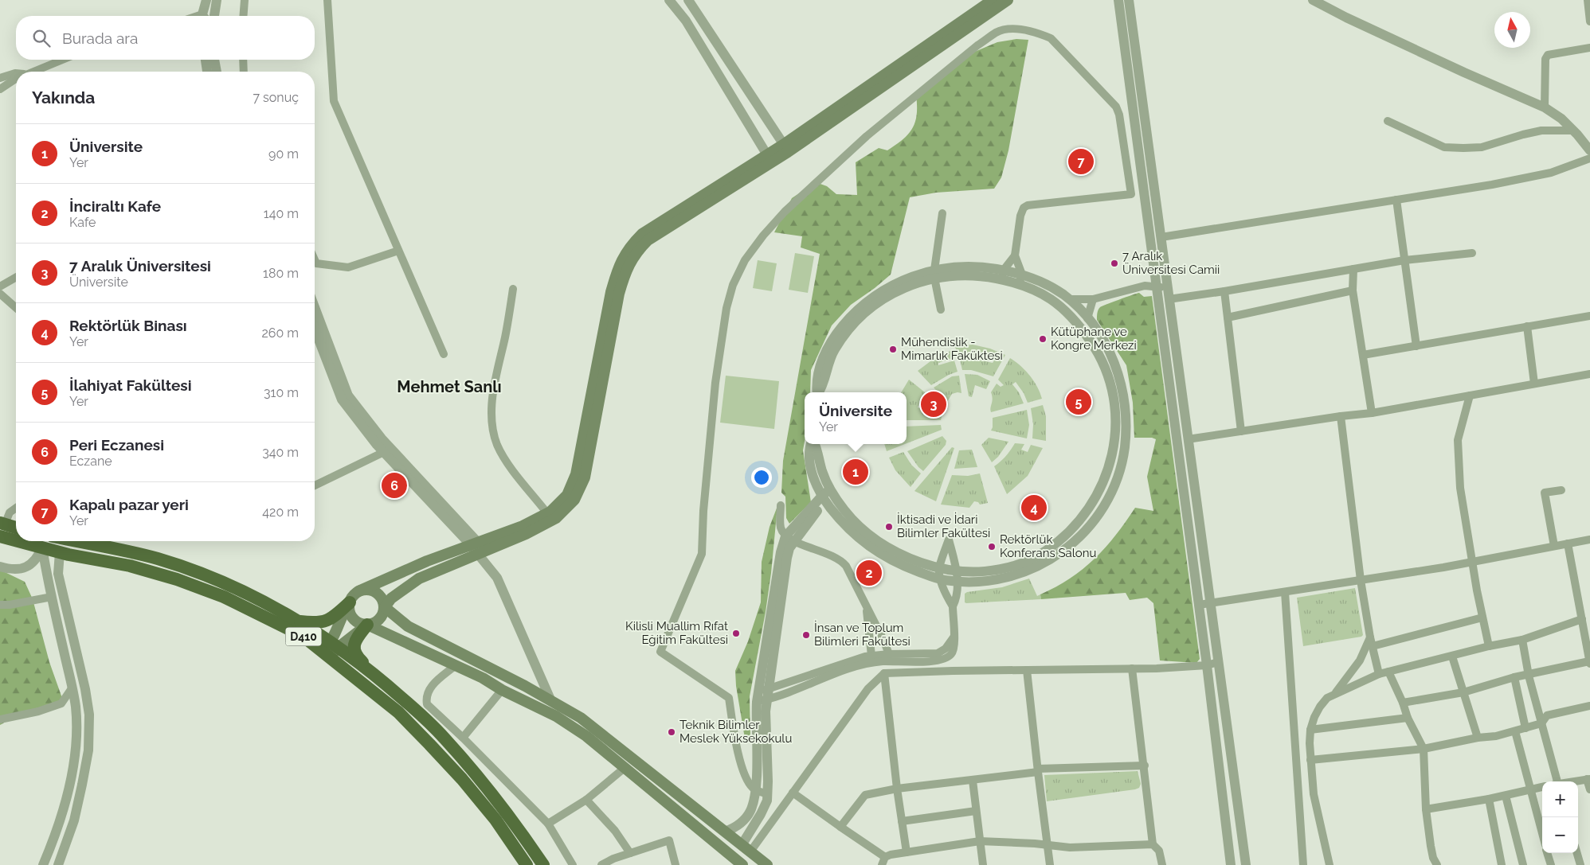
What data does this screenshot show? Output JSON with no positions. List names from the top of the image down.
{
  "streets": {
    "highway": ["D410"]
  },
  "districts": ["Mehmet Sanlı"],
  "places": [
    "7 Aralık Üniversitesi Camii",
    "Kütüphane ve Kongre Merkezi",
    "Mühendislik - Mimarlık Faküktesi",
    "İktisadi ve İdari Bilimler Fakültesi",
    "Rektörlük Konferans Salonu",
    "Kilisli Muallim Rıfat Eğitim Fakültesi",
    "İnsan ve Toplum Bilimleri Fakültesi",
    "Teknik Bilimler Meslek Yüksekokulu"
  ],
  "north": "top",
  "page": {
    "search": "Burada ara",
    "heading": ["Yakında", "7 sonuç"],
    "list": [
      {
        "mark": "1",
        "name": "Üniversite",
        "note": "Yer",
        "value": "90 m"
      },
      {
        "mark": "2",
        "name": "İnciraltı Kafe",
        "note": "Kafe",
        "value": "140 m"
      },
      {
        "mark": "3",
        "name": "7 Aralık Üniversitesi",
        "note": "Üniversite",
        "value": "180 m"
      },
      {
        "mark": "4",
        "name": "Rektörlük Binası",
        "note": "Yer",
        "value": "260 m"
      },
      {
        "mark": "5",
        "name": "İlahiyat Fakültesi",
        "note": "Yer",
        "value": "310 m"
      },
      {
        "mark": "6",
        "name": "Peri Eczanesi",
        "note": "Eczane",
        "value": "340 m"
      },
      {
        "mark": "7",
        "name": "Kapalı pazar yeri",
        "note": "Yer",
        "value": "420 m"
      }
    ],
    "pins": [
      "7",
      "5",
      "3",
      "1",
      "6",
      "4",
      "2"
    ],
    "popup": ["Üniversite", "Yer"],
    "map_buttons": ["+", "−"]
  }
}
